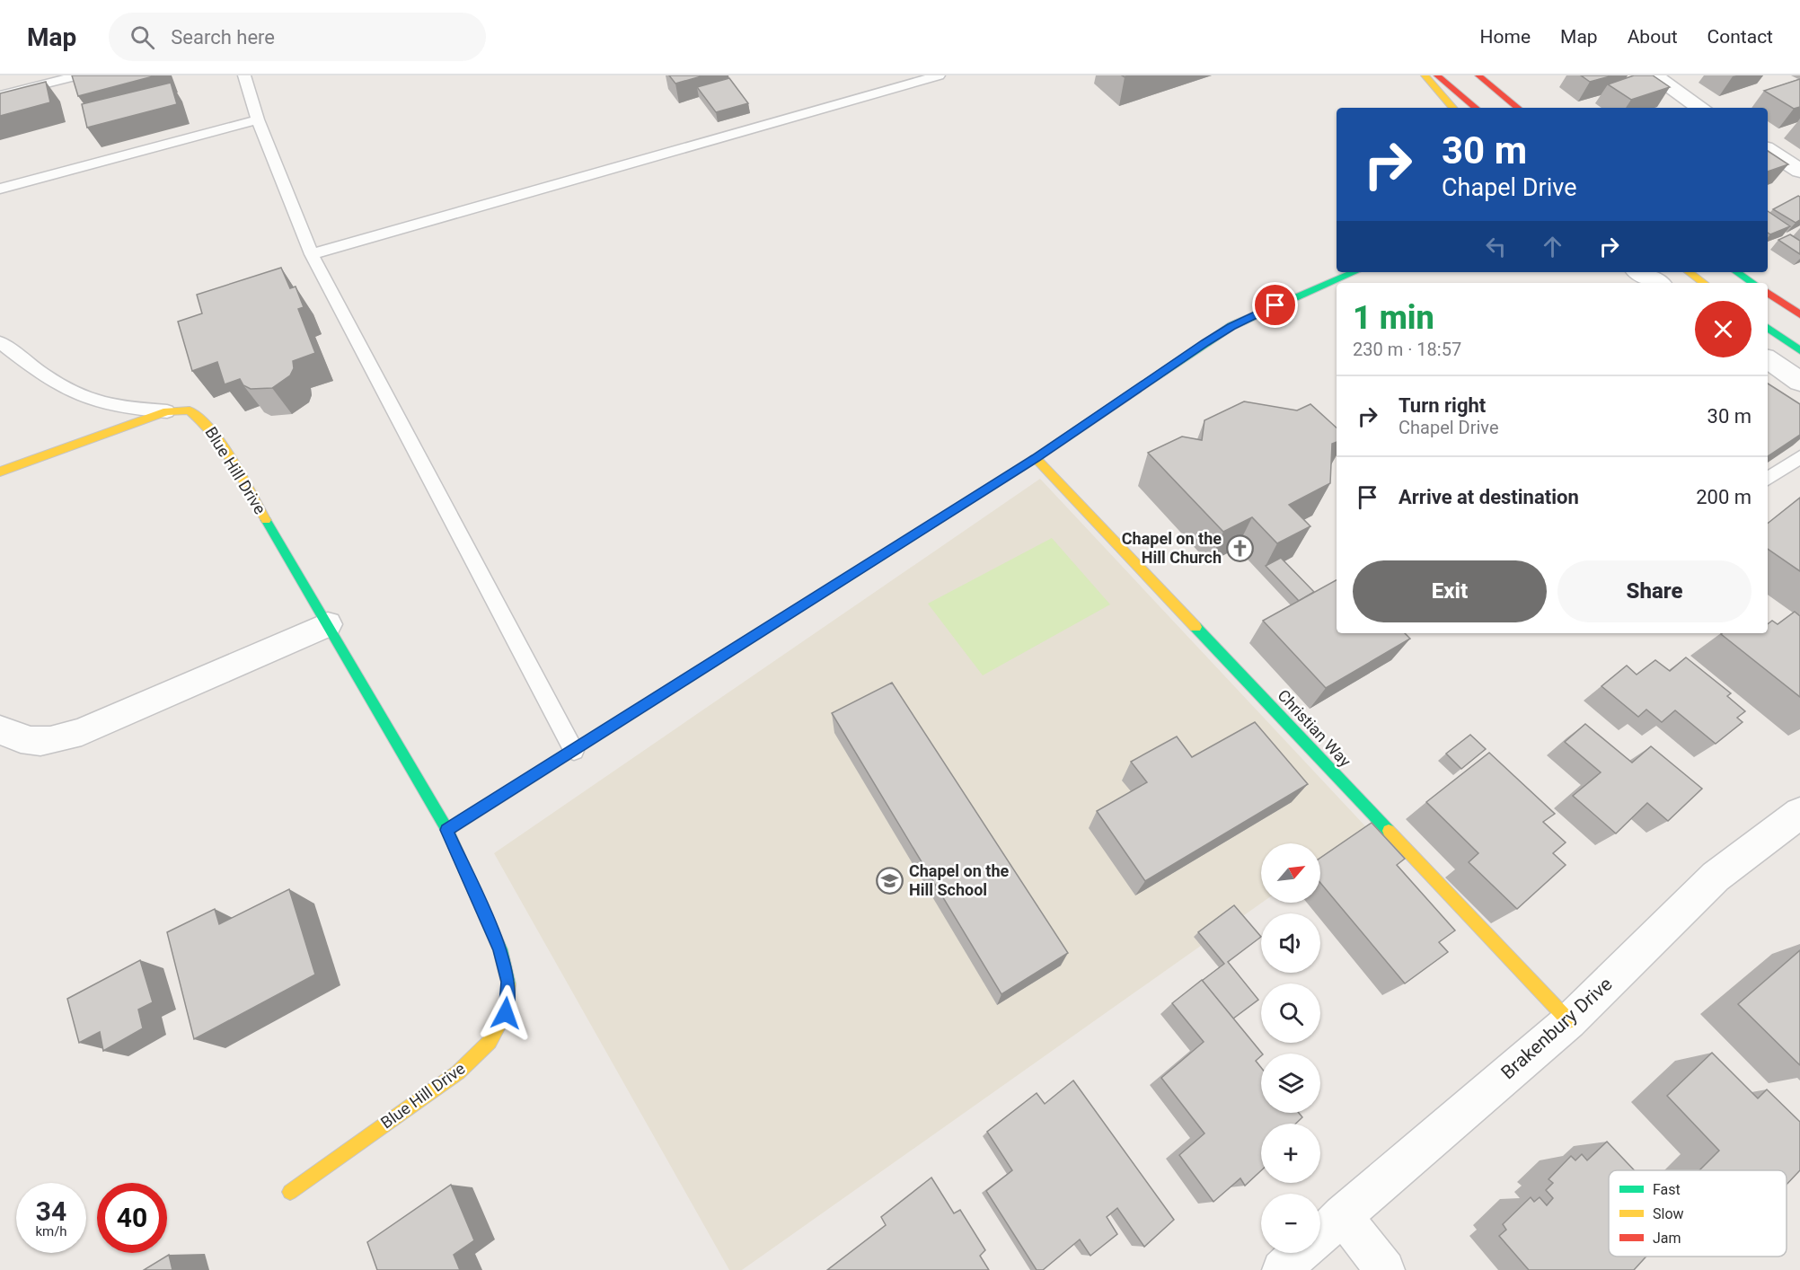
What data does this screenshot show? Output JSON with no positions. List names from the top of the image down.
{
  "streets": {
    "main road": ["Blue Hill Drive", "Christian Way"],
    "street": ["Brakenbury Drive"]
  },
  "crossings": [
    ["Christian Way", "Brakenbury Drive"]
  ],
  "places": {
    "church": ["Chapel on the Hill Church"],
    "school or university": ["Chapel on the Hill School"]
  },
  "legend": ["Fast", "Slow", "Jam"],
  "north": "top right",
  "page": {
    "header": "Map",
    "search": "Search here",
    "nav": [
      "Home",
      "Map",
      "About",
      "Contact"
    ],
    "turn": ["30 m", "Chapel Drive"],
    "heading": ["1 min", "230 m · 18:57"],
    "list": [
      {
        "name": "Turn right",
        "note": "Chapel Drive",
        "value": "30 m"
      },
      {
        "name": "Arrive at destination",
        "value": "200 m"
      }
    ],
    "buttons": ["Exit", "Share"],
    "map_buttons": ["+", "−"],
    "speed": "34 km/h",
    "limit": "40"
  }
}
